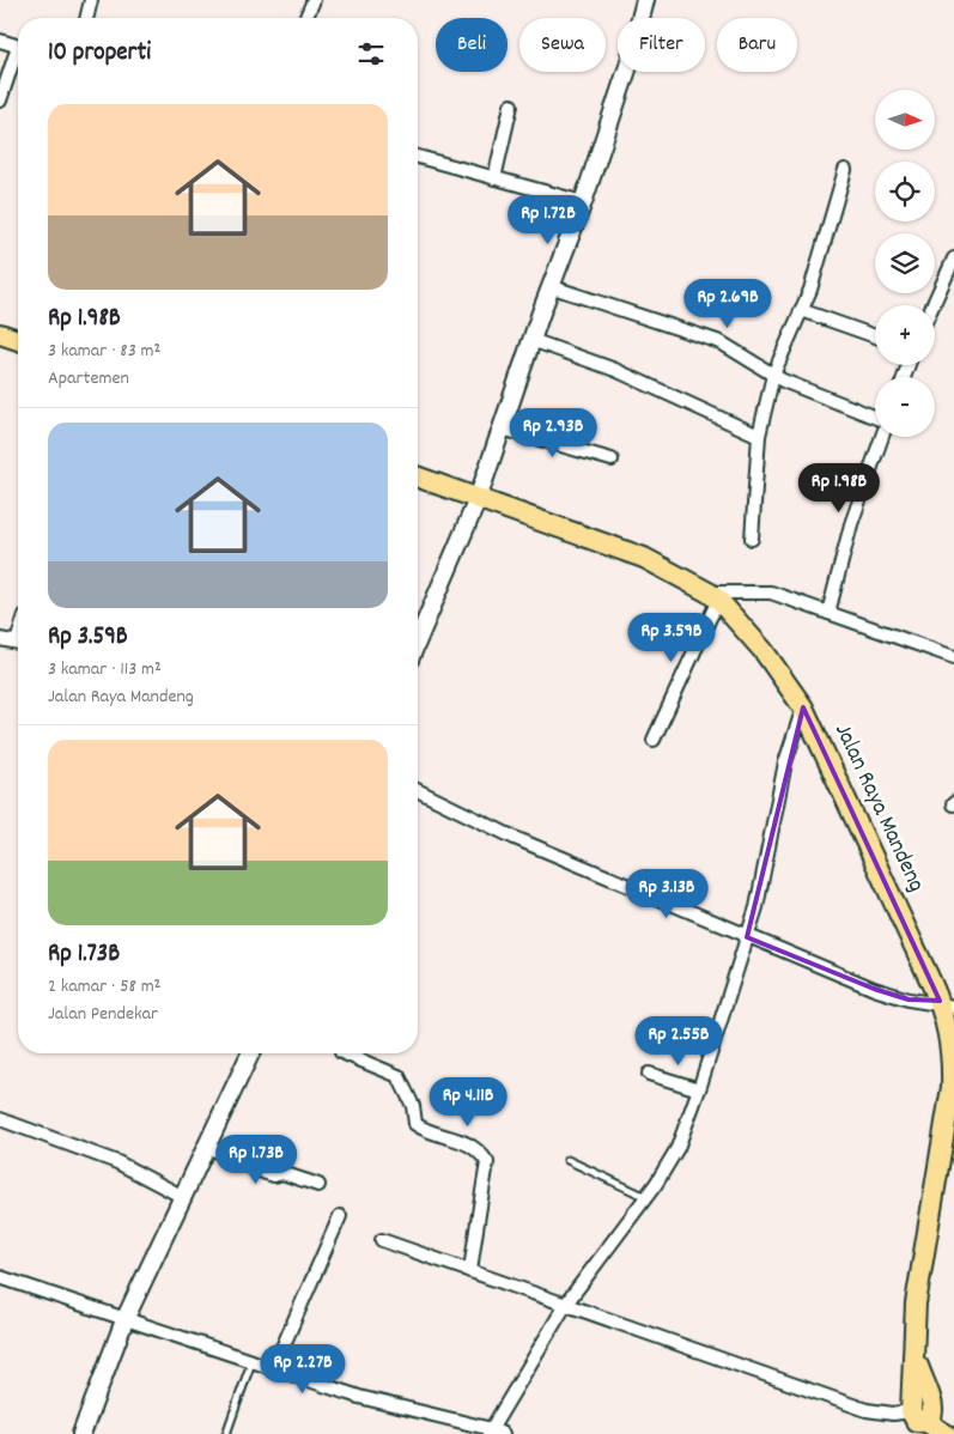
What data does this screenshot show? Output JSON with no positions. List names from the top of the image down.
{
  "streets": {
    "highway": ["Jalan Raya Mandeng"]
  },
  "north": "right",
  "page": {
    "chip": [
      "Beli",
      "Sewa",
      "Filter",
      "Baru"
    ],
    "heading": "10 properti",
    "map_buttons": ["+", "−"],
    "list": [
      {
        "name": "Rp 1.98B",
        "note": "3 kamar · 83 m² · Apartemen"
      },
      {
        "name": "Rp 3.59B",
        "note": "3 kamar · 113 m² · Jalan Raya Mandeng"
      },
      {
        "name": "Rp 1.73B",
        "note": "2 kamar · 58 m² · Jalan Pendekar"
      }
    ],
    "price": [
      "Rp 1.72B",
      "Rp 2.69B",
      "Rp 2.93B",
      "Rp 1.98B",
      "Rp 3.59B",
      "Rp 3.13B",
      "Rp 2.55B",
      "Rp 4.11B",
      "Rp 1.73B",
      "Rp 2.27B"
    ]
  }
}
